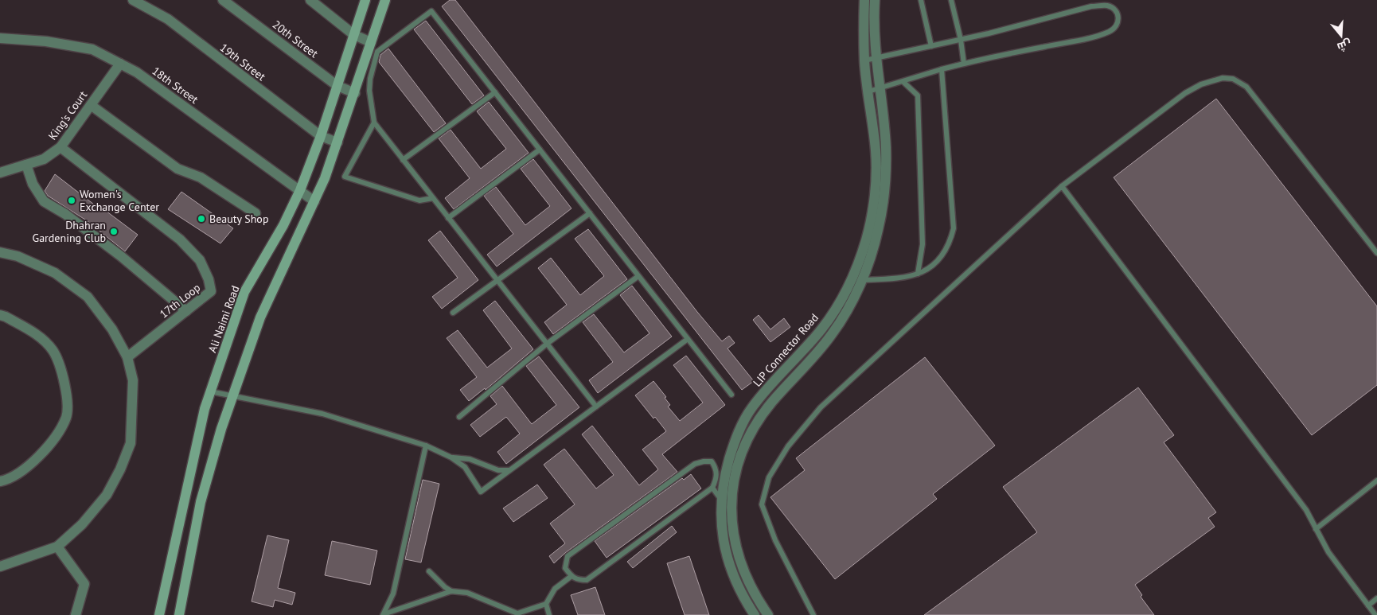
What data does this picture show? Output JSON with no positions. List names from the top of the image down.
{
  "streets": {
    "main road": ["Ali Naimi Road"],
    "street": [
      "20th Street",
      "19th Street",
      "18th Street",
      "King's Court",
      "17th Loop",
      "LIP Connector Road"
    ]
  },
  "crossings": [
    ["20th Street", "Ali Naimi Road"],
    ["19th Street", "Ali Naimi Road"],
    ["18th Street", "King's Court"],
    ["18th Street", "Ali Naimi Road"],
    ["King's Court", "17th Loop"]
  ],
  "places": ["Women's Exchange Center", "Beauty Shop", "Dhahran Gardening Club"],
  "north": "bottom"
}
